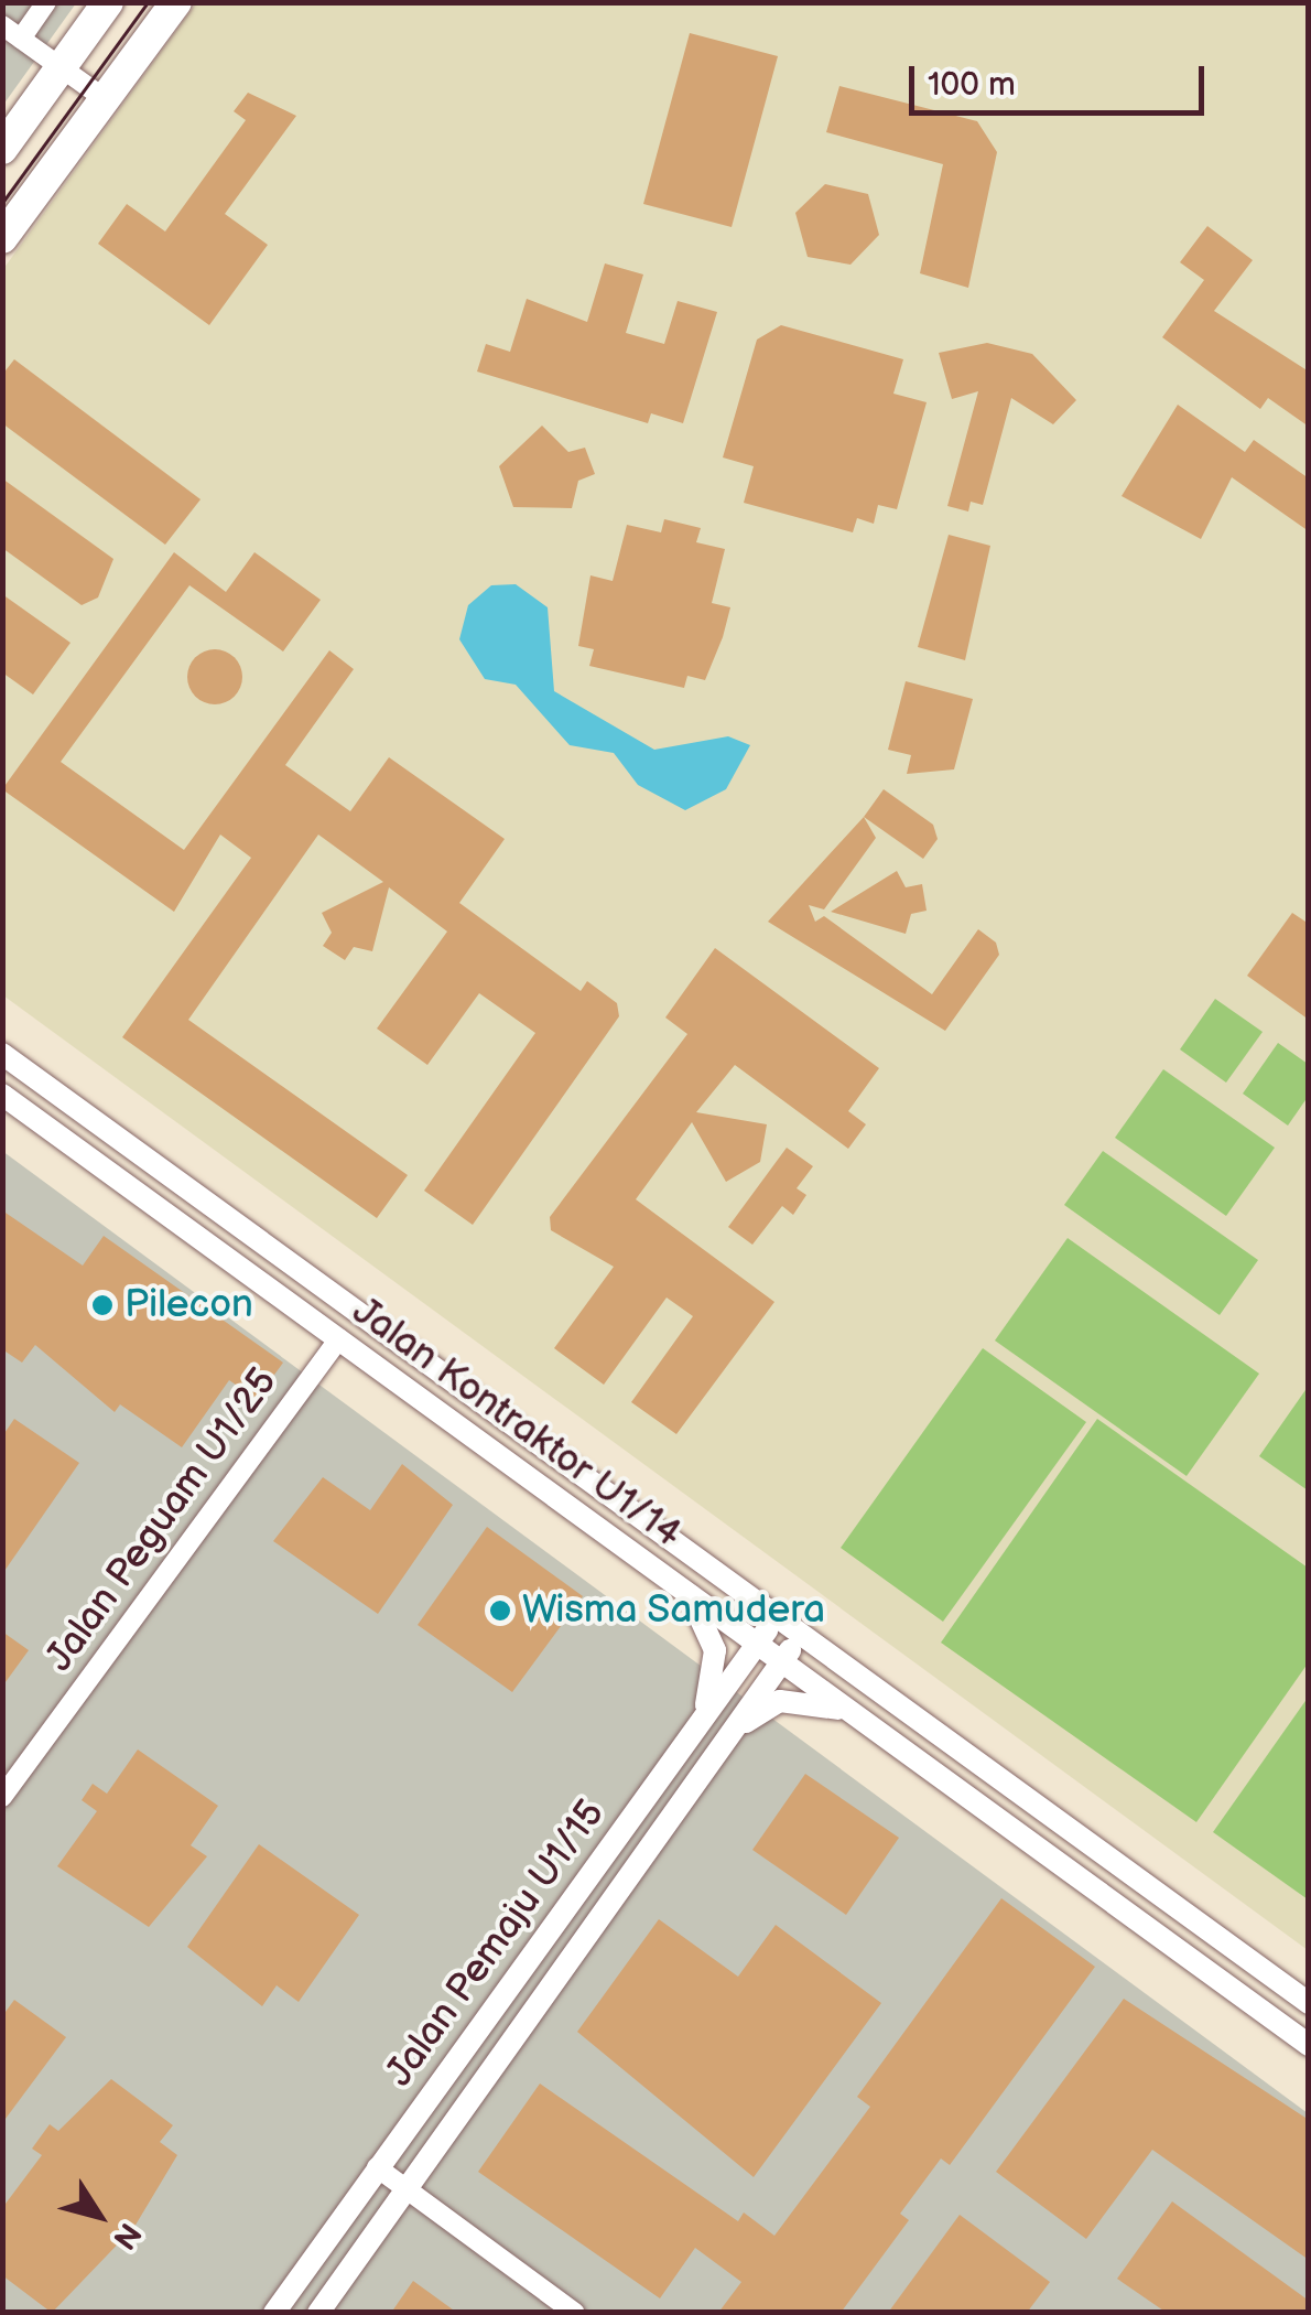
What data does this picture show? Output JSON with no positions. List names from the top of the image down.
{
  "streets": {
    "street": ["Jalan Kontraktor U1/14", "Jalan Peguam U1/25", "Jalan Pemaju U1/15"]
  },
  "crossings": [
    ["Jalan Kontraktor U1/14", "Jalan Peguam U1/25"],
    ["Jalan Kontraktor U1/14", "Jalan Pemaju U1/15"]
  ],
  "places": ["Pilecon", "Wisma Samudera"],
  "scale_bar": "100 m",
  "north": "bottom right"
}
